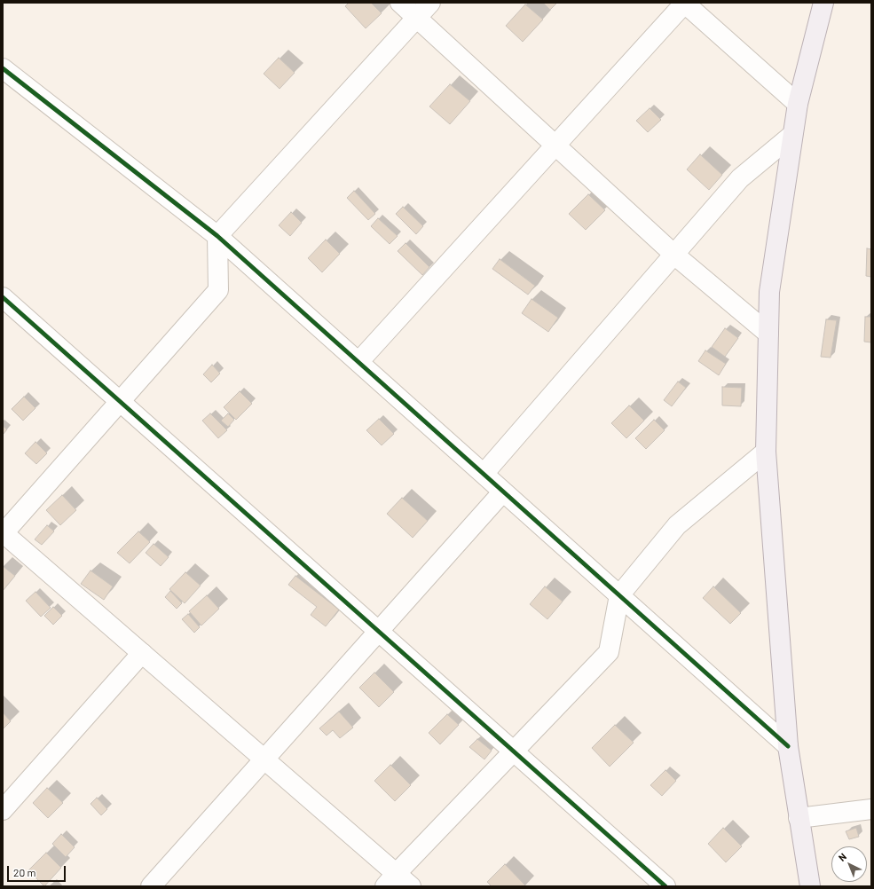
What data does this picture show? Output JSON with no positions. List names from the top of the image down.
{
  "scale_bar": "20 m",
  "north": "top left"
}
